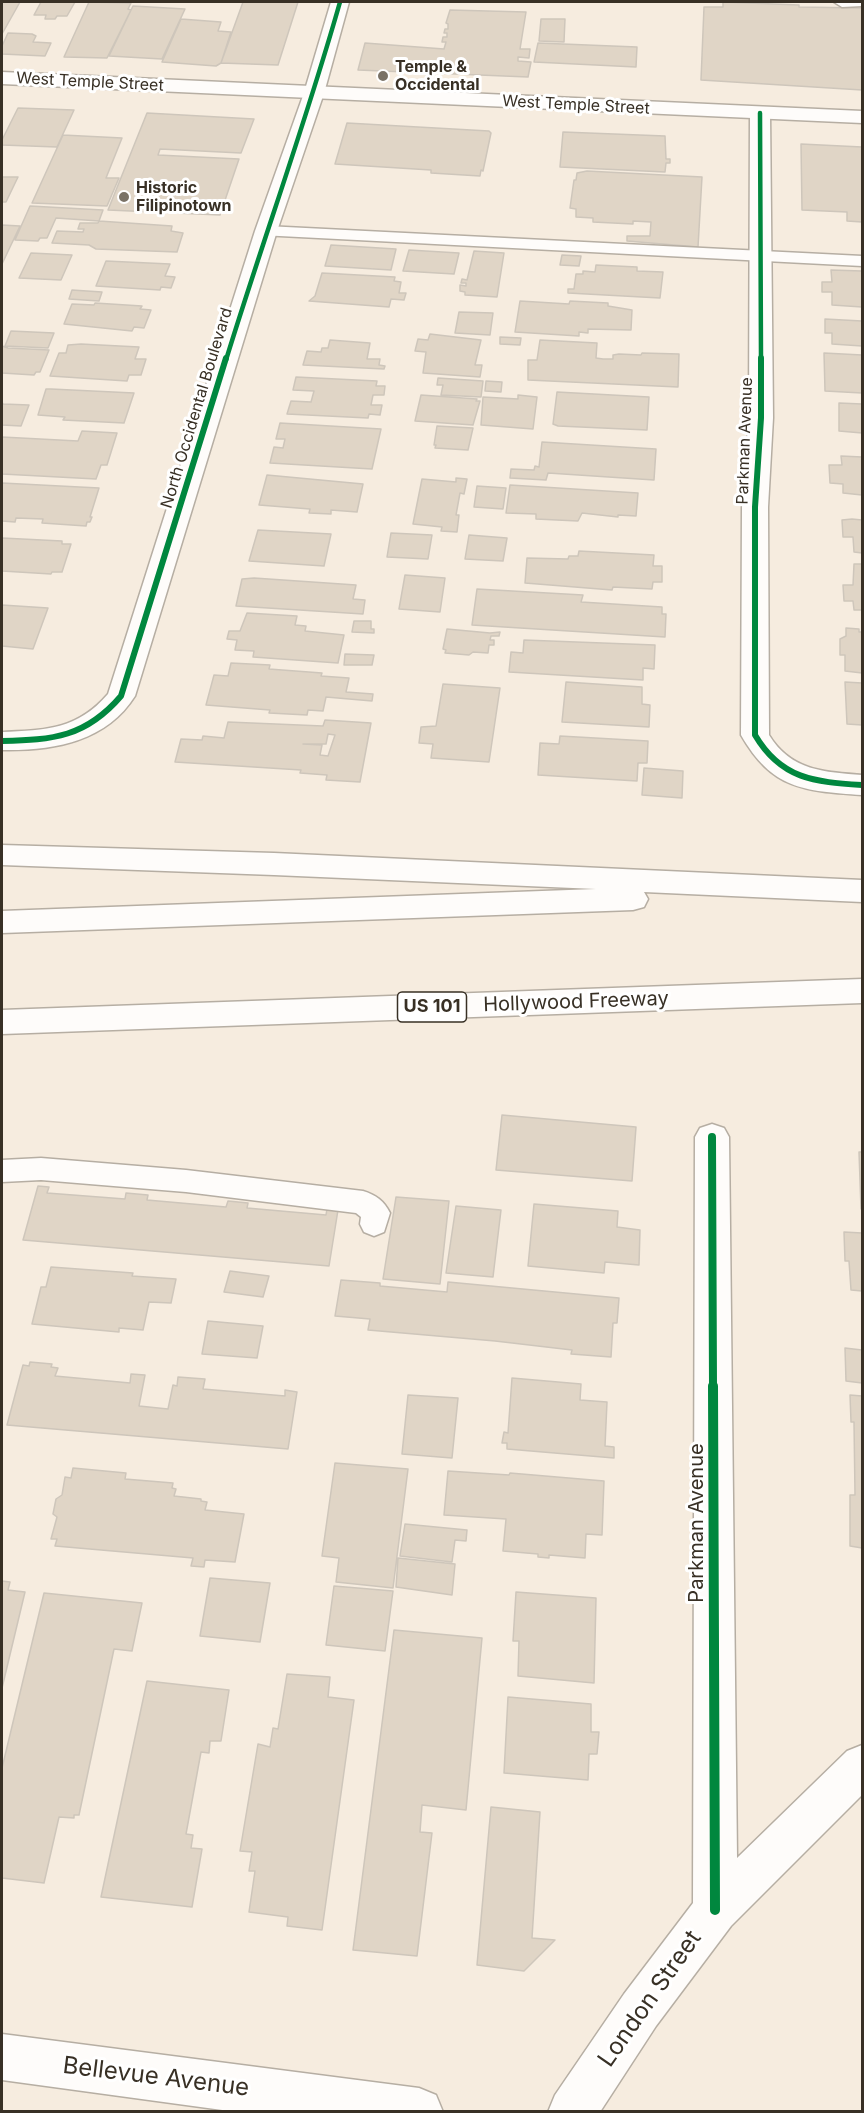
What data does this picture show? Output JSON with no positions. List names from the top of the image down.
{
  "streets": {
    "main road": [
      "West Temple Street",
      "North Occidental Boulevard",
      "Parkman Avenue",
      "Hollywood Freeway",
      "US 101",
      "London Street",
      "Bellevue Avenue"
    ]
  },
  "crossings": [
    ["West Temple Street", "North Occidental Boulevard"],
    ["West Temple Street", "Parkman Avenue"],
    ["Parkman Avenue", "London Street"]
  ],
  "places": ["Temple & Occidental", "Historic Filipinotown"]
}
